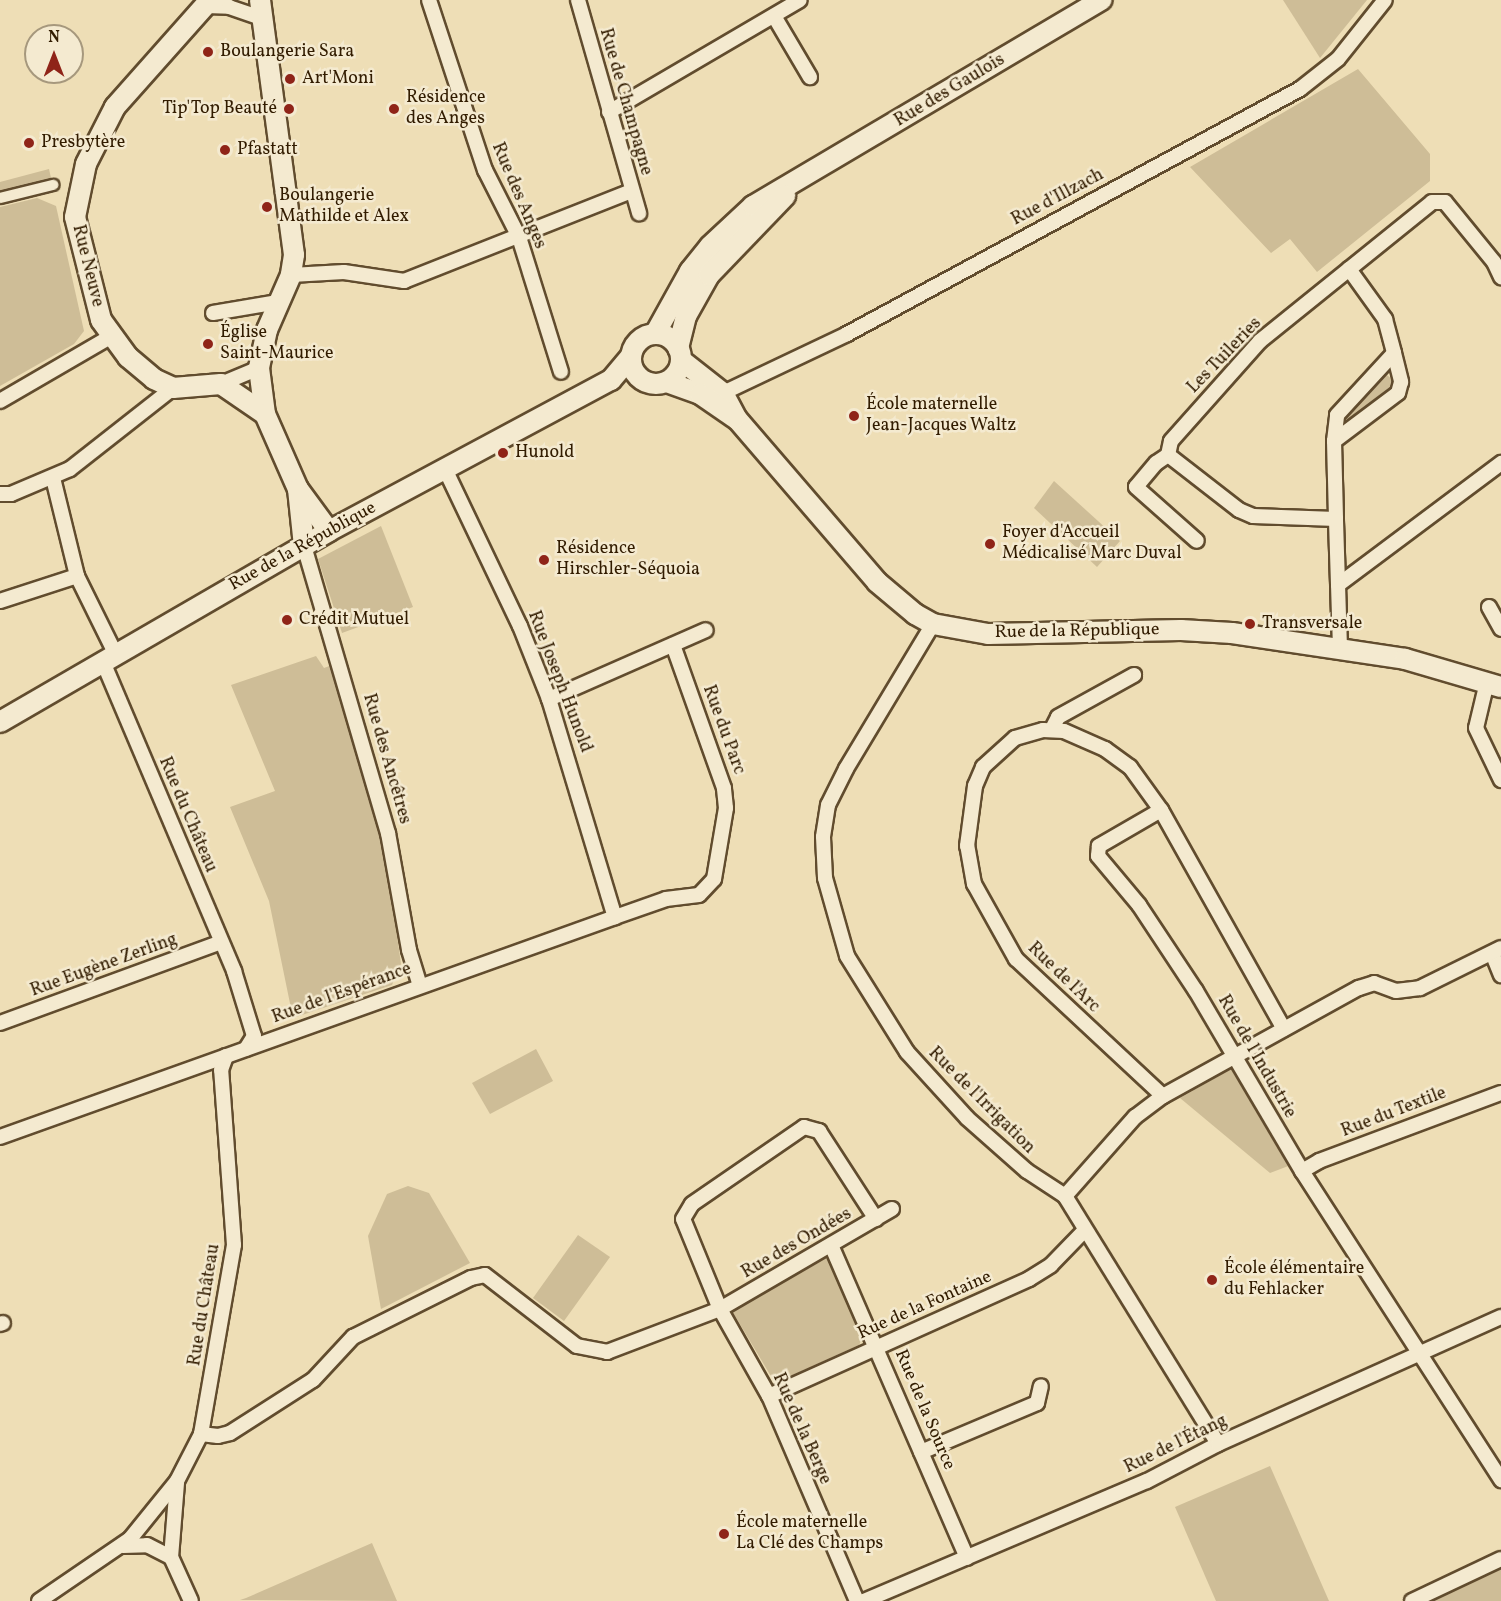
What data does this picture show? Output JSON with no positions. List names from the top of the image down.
{
  "streets": {
    "main road": ["Rue des Gaulois", "Rue Neuve", "Rue de la République"],
    "street": [
      "Rue de Champagne",
      "Rue des Anges",
      "Rue d'Illzach",
      "Les Tuileries",
      "Rue Joseph Hunold",
      "Rue du Parc",
      "Rue des Ancêtres",
      "Rue du Château",
      "Rue Eugène Zerling",
      "Rue de l'Arc",
      "Rue de l'Espérance",
      "Rue de l'Industrie",
      "Rue de l'Irrigation",
      "Rue du Textile",
      "Rue des Ondées",
      "Rue de la Fontaine",
      "Rue de la Source",
      "Rue de la Berge",
      "Rue de l'Étang"
    ]
  },
  "crossings": [
    ["Rue des Gaulois", "Rue de la République"],
    ["Rue d'Illzach", "Rue de la République"],
    ["Rue de la République", "Rue Joseph Hunold"],
    ["Rue de la République", "Rue des Ancêtres"],
    ["Rue de la République", "Rue du Château"],
    ["Rue de la République", "Rue de l'Irrigation"],
    ["Rue Joseph Hunold", "Rue de l'Espérance"],
    ["Rue du Parc", "Rue de l'Espérance"],
    ["Rue des Ancêtres", "Rue de l'Espérance"],
    ["Rue du Château", "Rue Eugène Zerling"],
    ["Rue du Château", "Rue de l'Espérance"],
    ["Rue du Château", "Rue des Ondées"],
    ["Rue de l'Arc", "Rue de l'Industrie"],
    ["Rue de l'Industrie", "Rue du Textile"],
    ["Rue de l'Industrie", "Rue de l'Étang"],
    ["Rue de l'Irrigation", "Rue de la Fontaine"],
    ["Rue de l'Irrigation", "Rue de l'Étang"],
    ["Rue des Ondées", "Rue de la Source"],
    ["Rue des Ondées", "Rue de la Berge"],
    ["Rue de la Fontaine", "Rue de la Source"],
    ["Rue de la Fontaine", "Rue de la Berge"],
    ["Rue de la Source", "Rue de l'Étang"]
  ],
  "places": [
    "Boulangerie Sara",
    "Art'Moni",
    "Tip'Top Beauté",
    "Résidence des Anges",
    "Presbytère",
    "Pfastatt",
    "Boulangerie Mathilde et Alex",
    "Église Saint-Maurice",
    "École maternelle Jean-Jacques Waltz",
    "Hunold",
    "Foyer d'Accueil Médicalisé Marc Duval",
    "Résidence Hirschler-Séquoia",
    "Crédit Mutuel",
    "Transversale",
    "École élémentaire du Fehlacker",
    "École maternelle La Clé des Champs"
  ],
  "north": "top"
}
